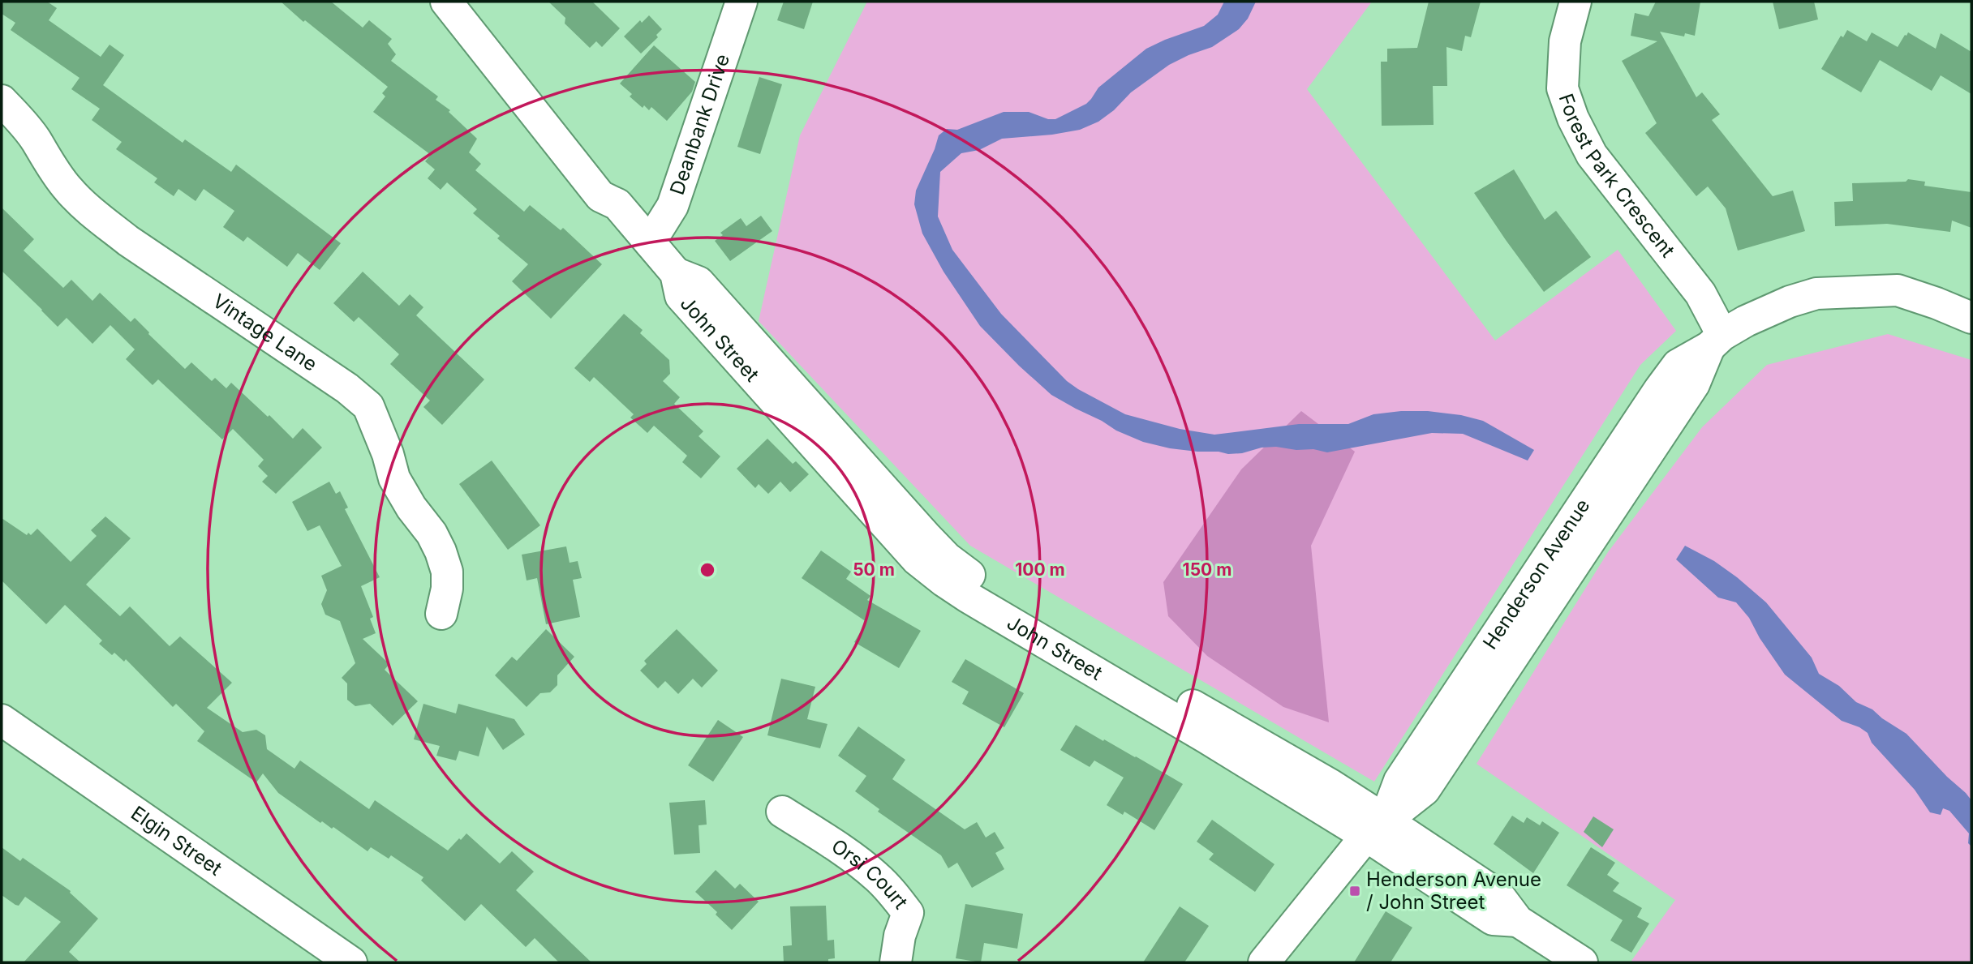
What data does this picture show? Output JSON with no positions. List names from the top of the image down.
{
  "streets": {
    "street": [
      "Deanbank Drive",
      "Forest Park Crescent",
      "Vintage Lane",
      "John Street",
      "Henderson Avenue",
      "Elgin Street",
      "Orsi Court"
    ]
  },
  "crossings": [
    ["Deanbank Drive", "John Street"],
    ["Forest Park Crescent", "Henderson Avenue"],
    ["John Street", "Henderson Avenue"]
  ],
  "places": {
    "transit": ["Henderson Avenue / John Street"]
  },
  "rings": ["50 m", "100 m", "150 m"]
}
